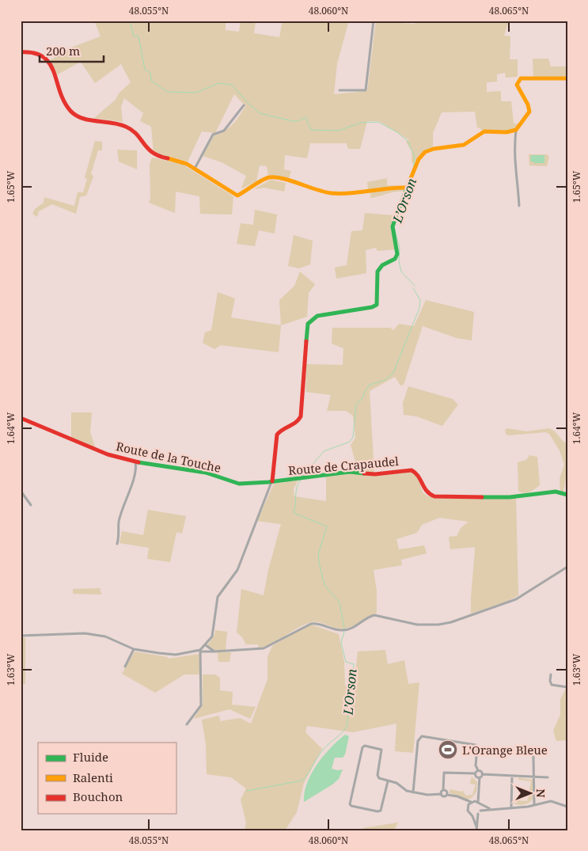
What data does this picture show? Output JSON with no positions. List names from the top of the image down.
{
  "streets": {
    "street": ["Route de la Touche", "Route de Crapaudel"]
  },
  "crossings": [
    ["Route de la Touche", "Route de Crapaudel"]
  ],
  "water": ["L’Orson"],
  "places": {
    "sports": ["L'Orange Bleue"]
  },
  "legend": ["Fluide", "Ralenti", "Bouchon"],
  "scale_bar": "200 m",
  "north": "right",
  "coordinates": [
    "48.055°N",
    "48.060°N",
    "48.065°N",
    "1.65°W",
    "1.64°W",
    "1.63°W"
  ]
}
